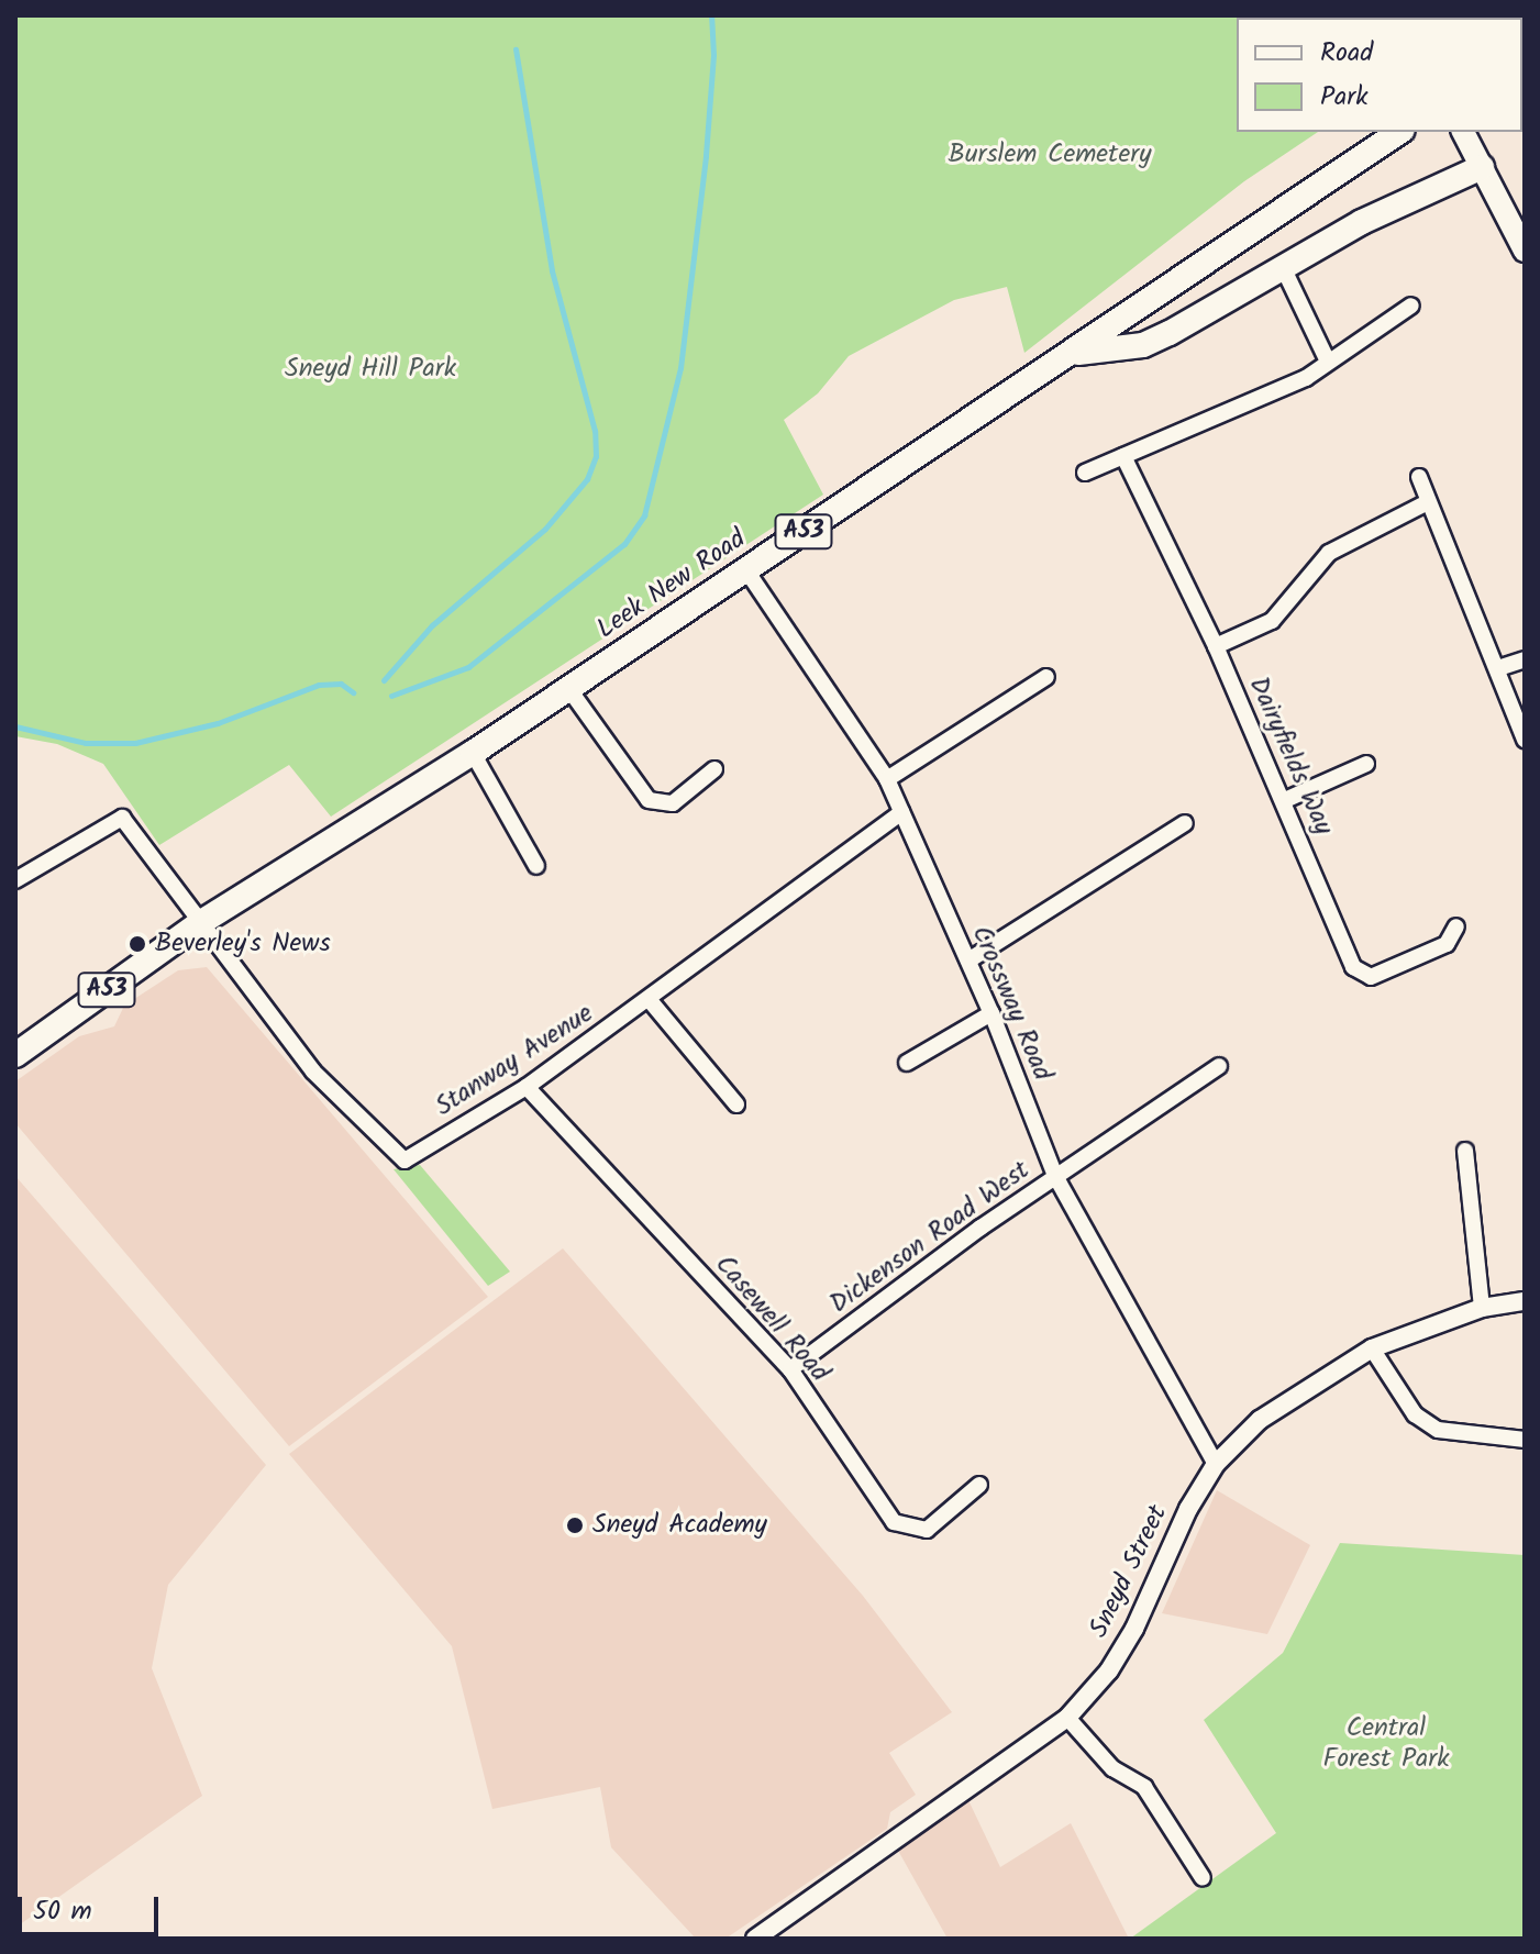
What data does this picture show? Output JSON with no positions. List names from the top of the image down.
{
  "streets": {
    "highway": ["A53", "Leek New Road"],
    "street": [
      "Dairyfields Way",
      "Crossway Road",
      "Stanway Avenue",
      "Dickenson Road West",
      "Casewell Road",
      "Sneyd Street"
    ]
  },
  "crossings": [
    ["Leek New Road", "Crossway Road"],
    ["Leek New Road", "Stanway Avenue"],
    ["Crossway Road", "Stanway Avenue"],
    ["Crossway Road", "Dickenson Road West"],
    ["Crossway Road", "Sneyd Street"],
    ["Stanway Avenue", "Casewell Road"],
    ["Dickenson Road West", "Casewell Road"]
  ],
  "parks": ["Burslem Cemetery", "Sneyd Hill Park", "Central Forest Park"],
  "places": ["Beverley's News", "Sneyd Academy"],
  "legend": ["Road", "Park"],
  "scale_bar": "50 m"
}
